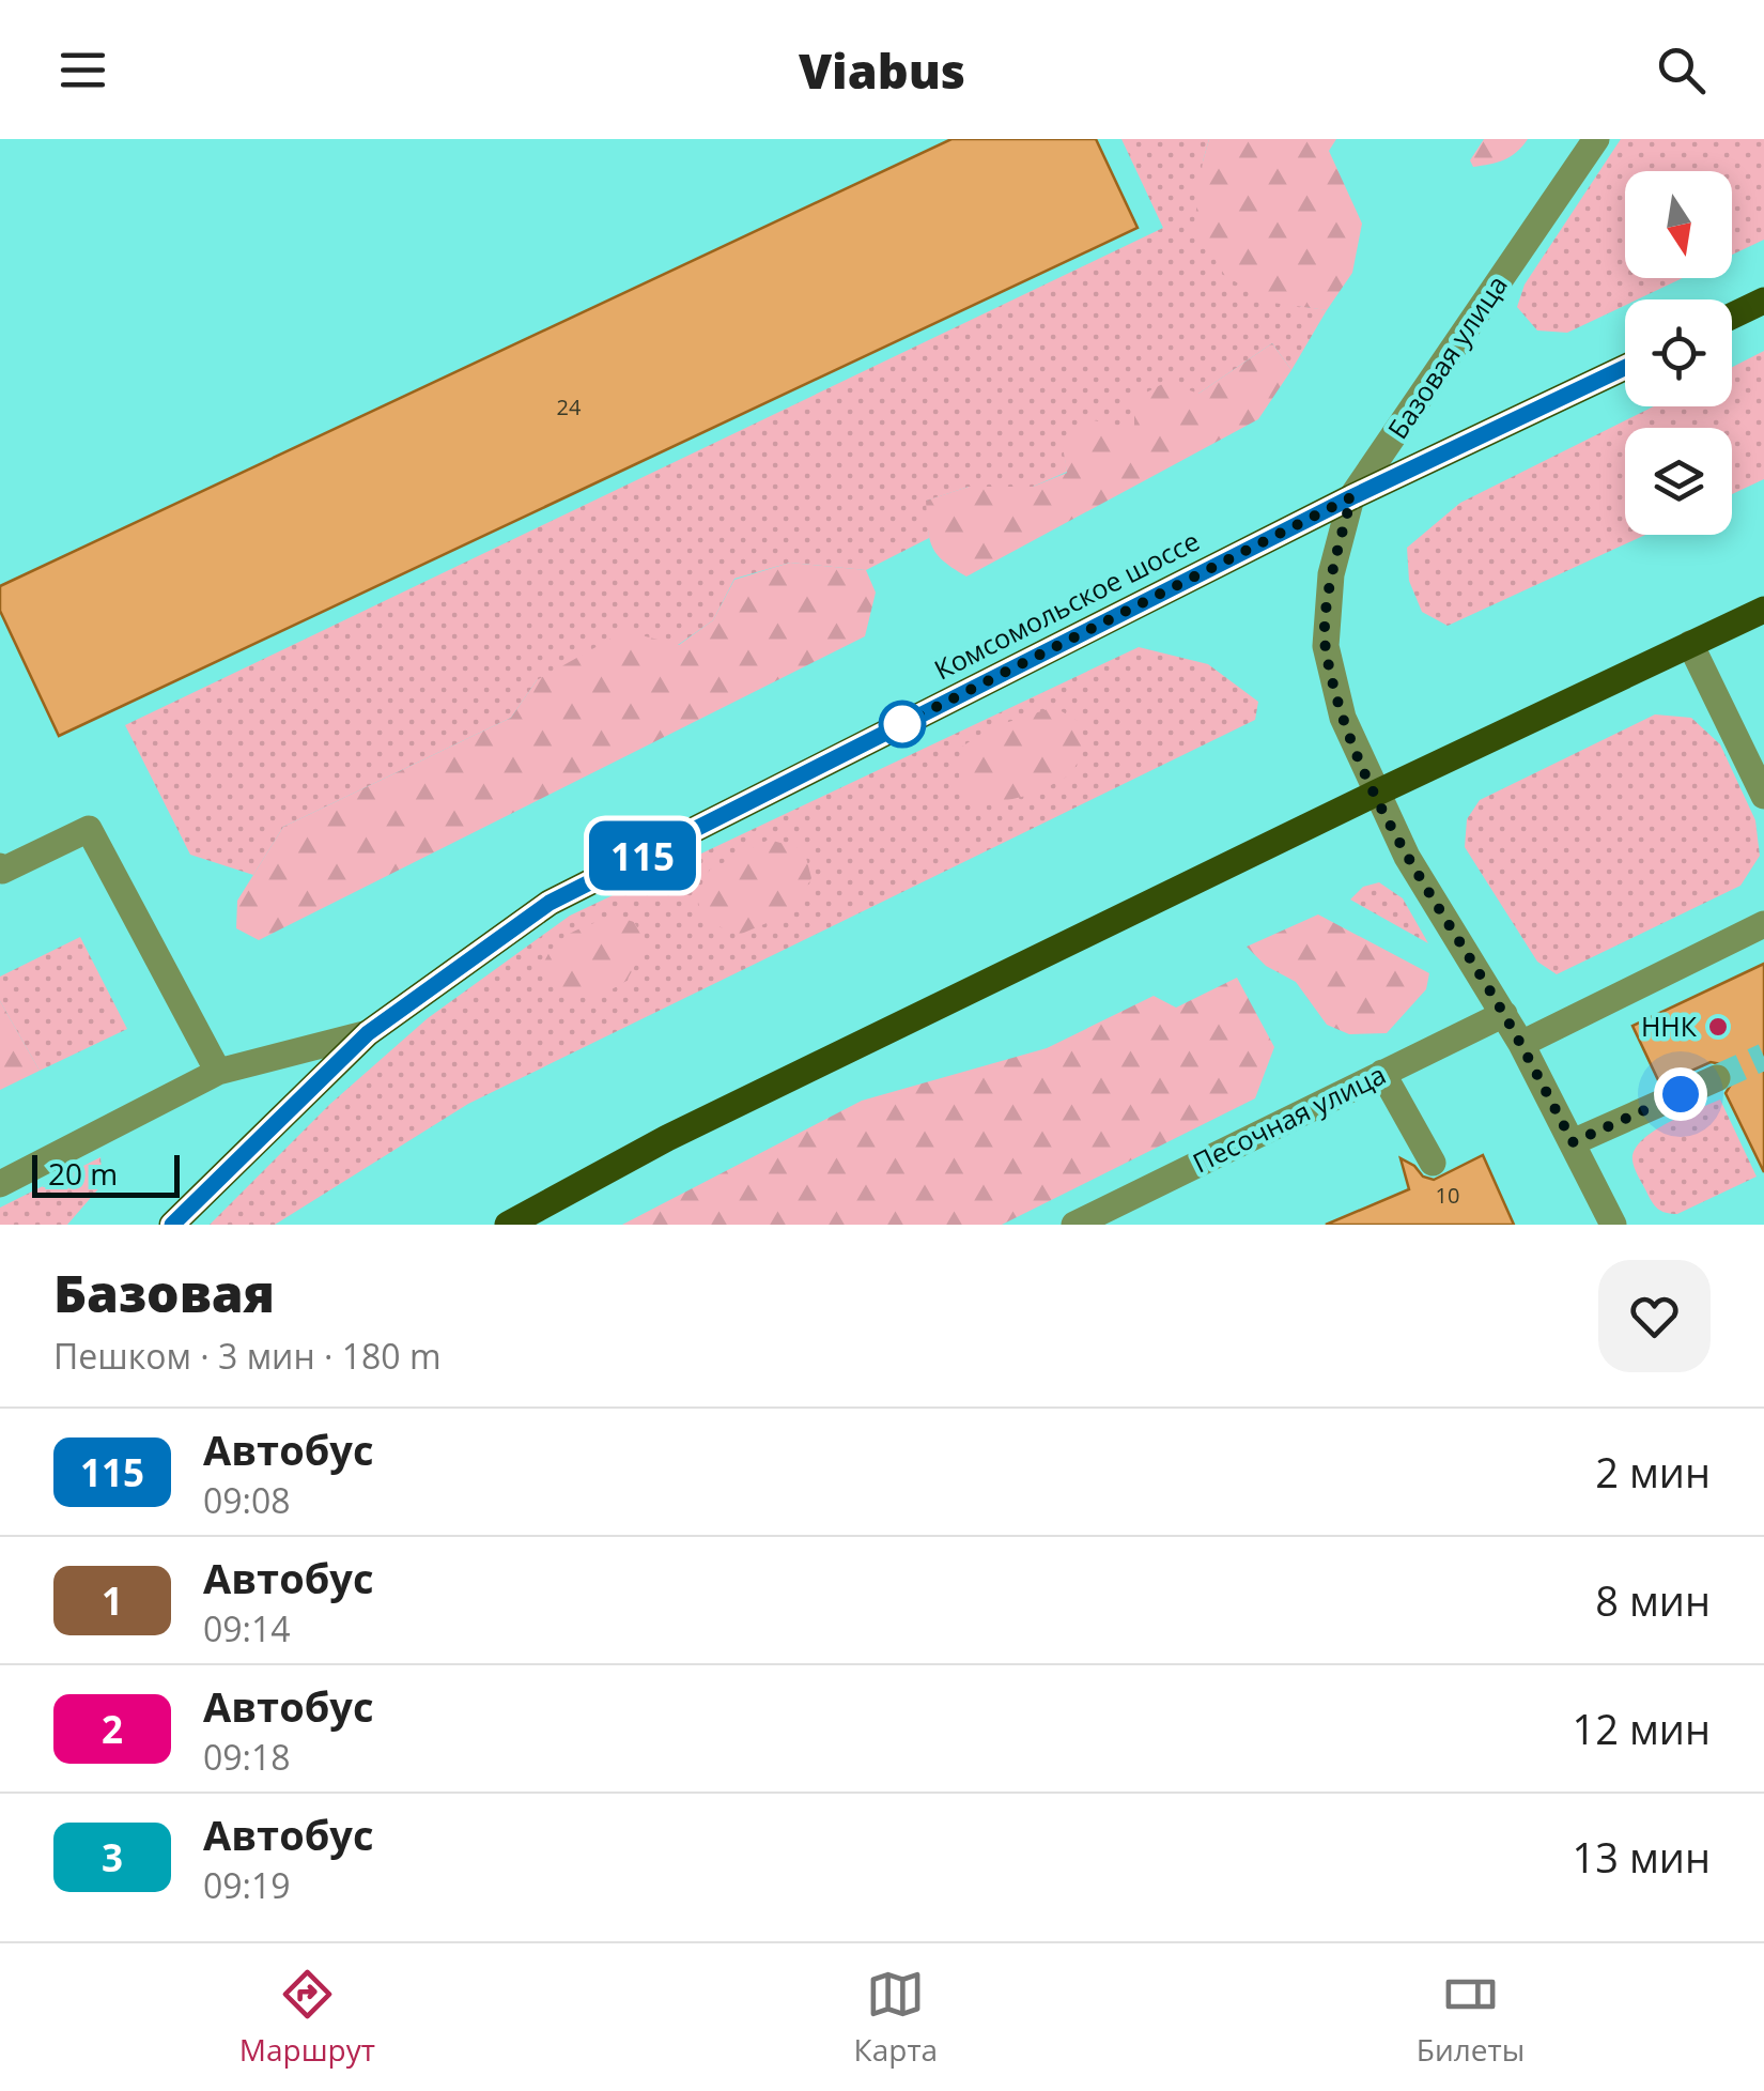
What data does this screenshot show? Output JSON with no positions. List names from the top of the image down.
{
  "streets": {
    "main road": ["Комсомольское шоссе"],
    "street": ["Базовая улица", "Песочная улица"]
  },
  "crossings": [
    ["Базовая улица", "Комсомольское шоссе"],
    ["Базовая улица", "Песочная улица"]
  ],
  "places": ["ННК"],
  "lines": ["bus line 115"],
  "house_numbers": ["24", "10"],
  "scale_bar": "20 m",
  "north": "bottom",
  "page": {
    "header": "Viabus",
    "on_map": "115",
    "scale": "20 m",
    "heading": ["Базовая", "Пешком · 3 мин · 180 m"],
    "list": [
      {
        "mark": "115",
        "name": "Автобус",
        "note": "09:08",
        "value": "2 мин"
      },
      {
        "mark": "1",
        "name": "Автобус",
        "note": "09:14",
        "value": "8 мин"
      },
      {
        "mark": "2",
        "name": "Автобус",
        "note": "09:18",
        "value": "12 мин"
      },
      {
        "mark": "3",
        "name": "Автобус",
        "note": "09:19",
        "value": "13 мин"
      }
    ],
    "tabs": ["Маршрут", "Карта", "Билеты"]
  }
}
